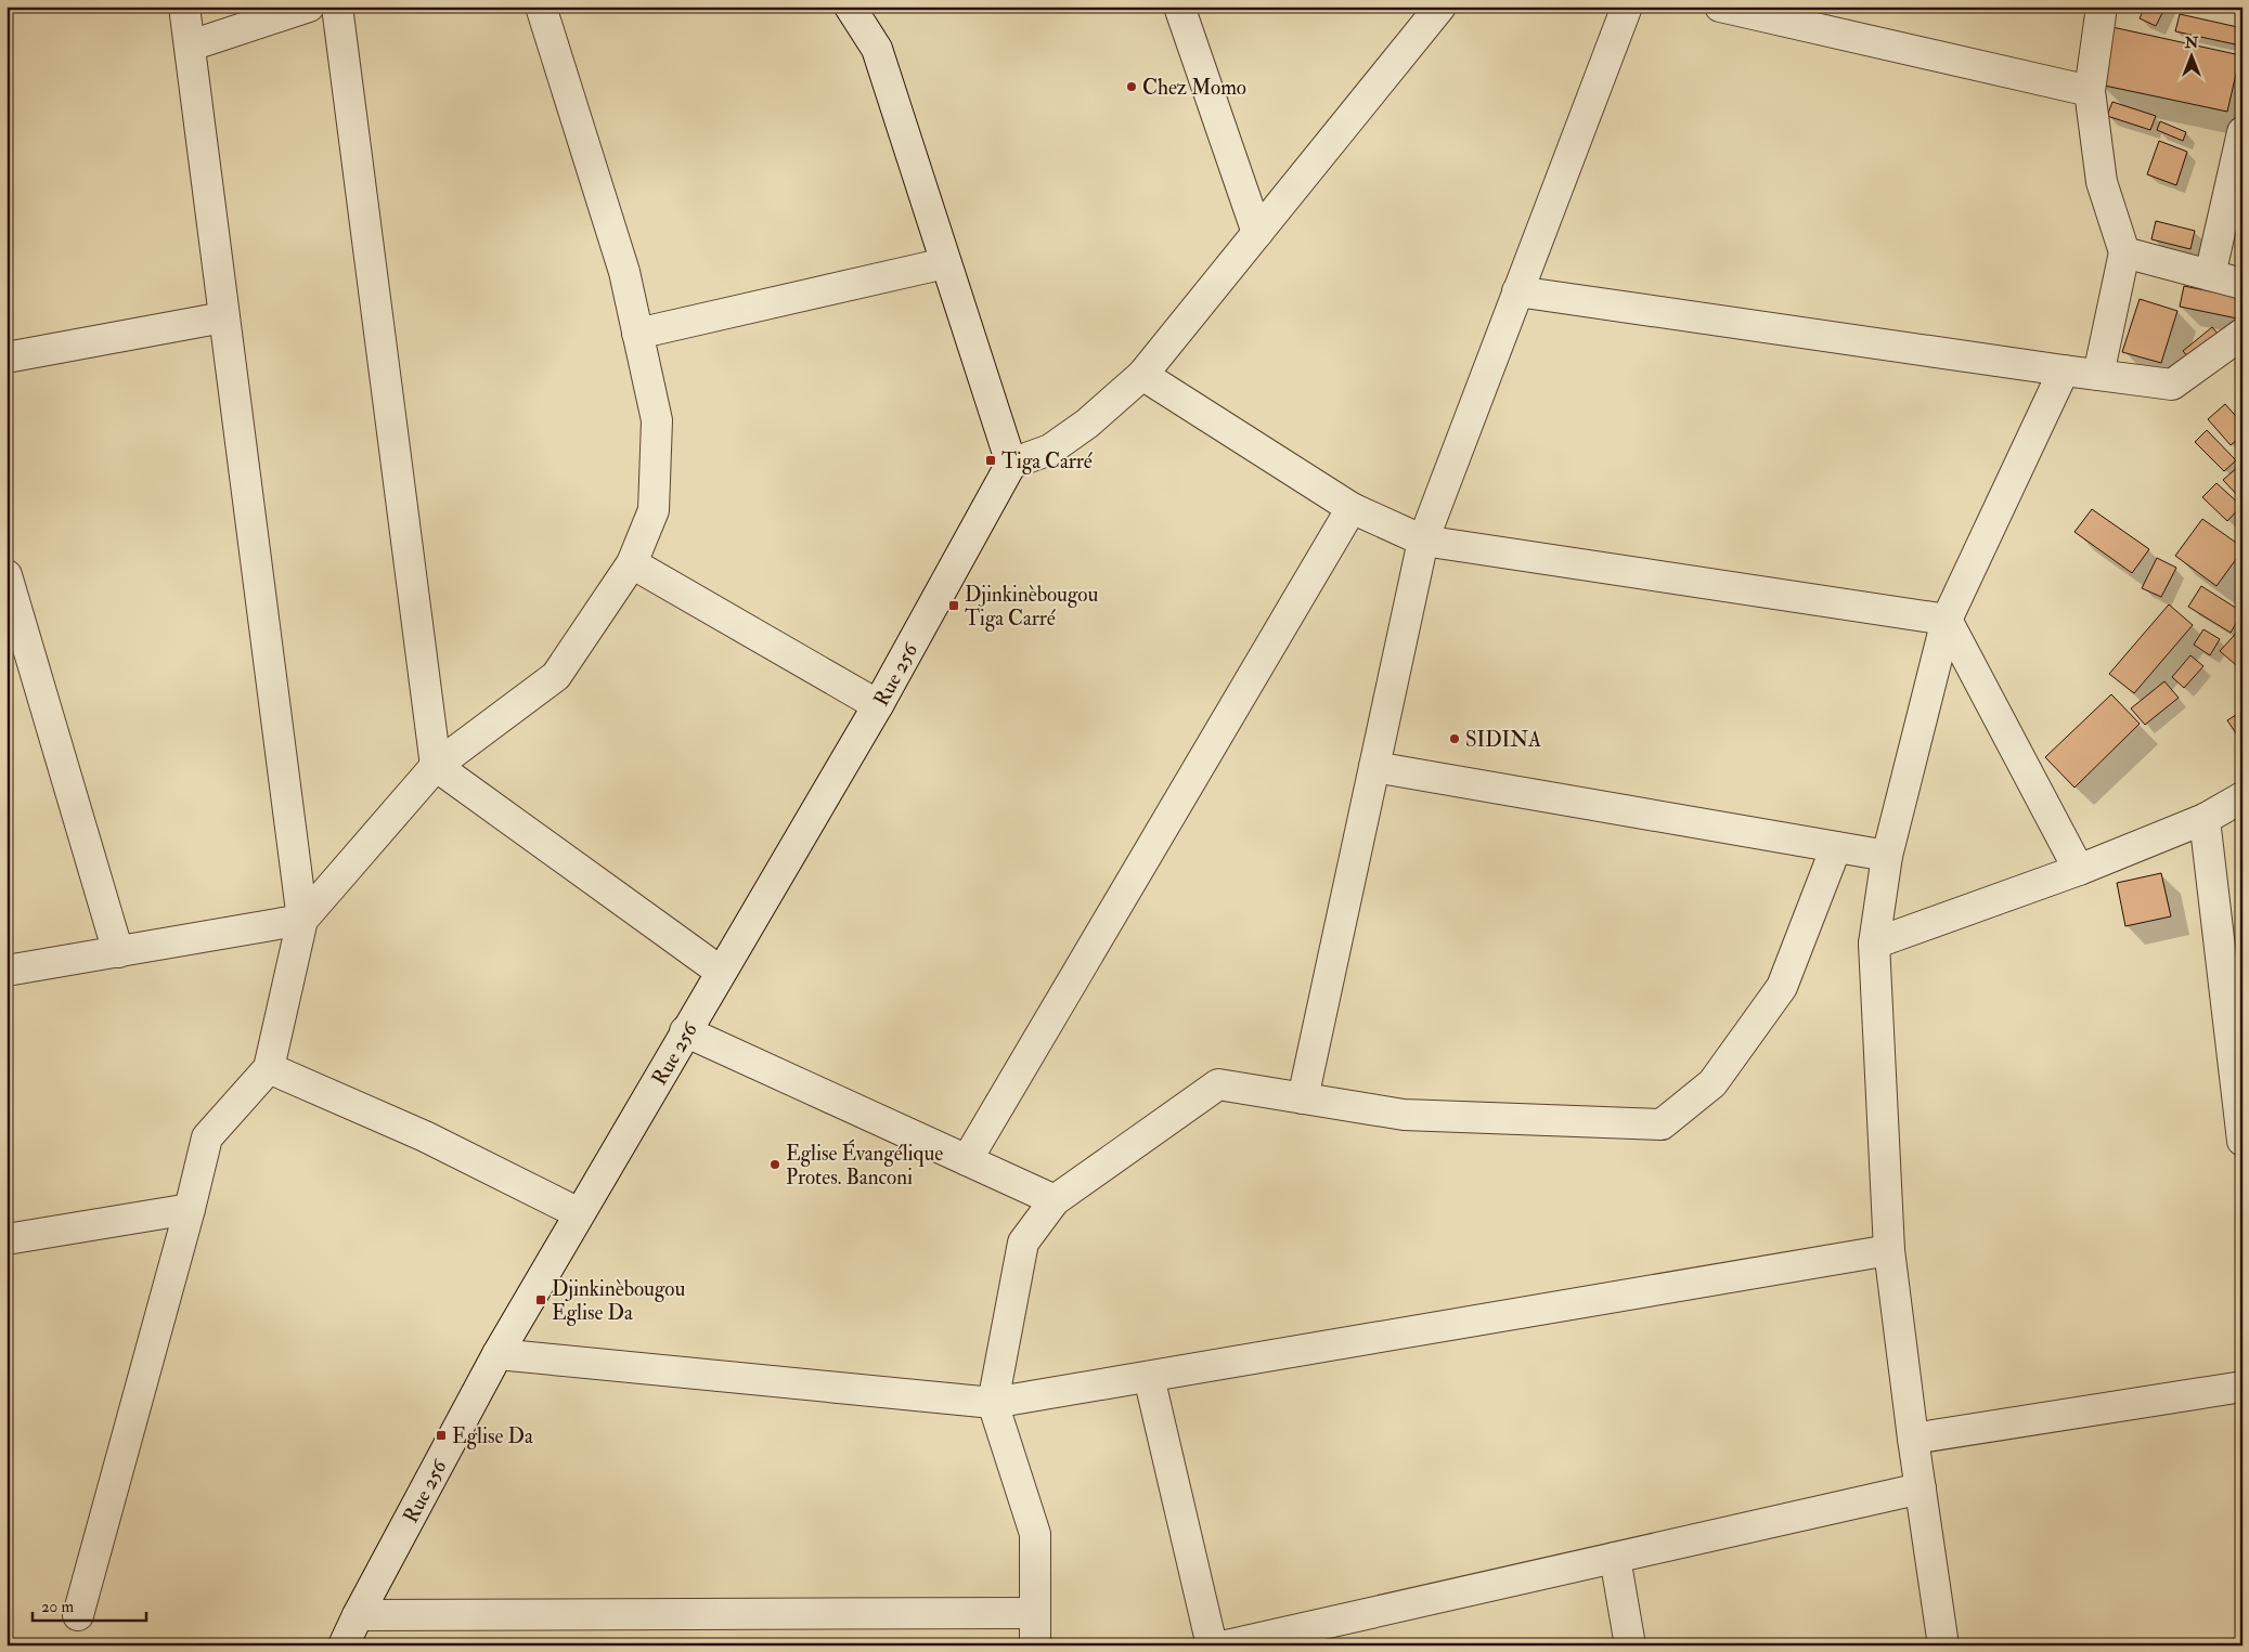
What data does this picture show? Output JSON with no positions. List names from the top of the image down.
{
  "streets": {
    "street": ["Rue 256"]
  },
  "places": {
    "other": ["Chez Momo", "SIDINA", "Eglise Évangélique Protes. Banconi"],
    "transit": [
      "Tiga Carré",
      "Djinkinèbougou Tiga Carré",
      "Djinkinèbougou Eglise Da",
      "Eglise Da"
    ]
  },
  "scale_bar": "20 m",
  "north": "top"
}
